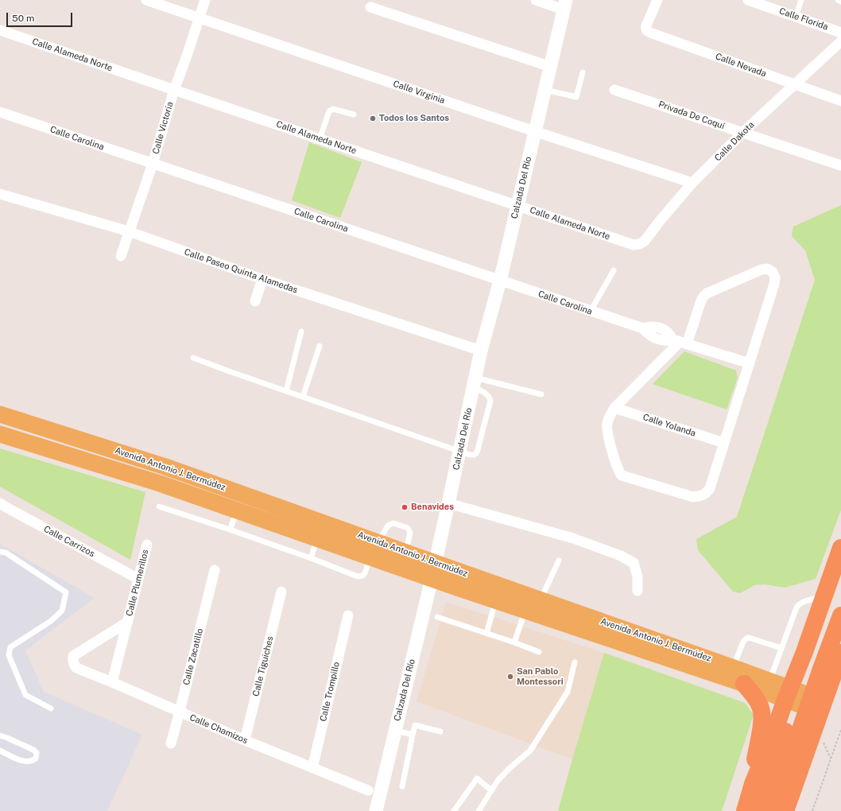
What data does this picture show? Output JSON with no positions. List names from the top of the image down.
{
  "streets": {
    "main road": ["Avenida Antonio J. Bermúdez"],
    "street": [
      "Calle Florida",
      "Calle Alameda Norte",
      "Calle Nevada",
      "Calle Virginia",
      "Privada De Coquí",
      "Calle Victoria",
      "Calle Carolina",
      "Calle Dakota",
      "Calzada Del Río",
      "Calle Paseo Quinta Alamedas",
      "Calle Yolanda",
      "Calle Carrizos",
      "Calle Plumerillos",
      "Calle Zacatillo",
      "Calle Tiguiches",
      "Calle Trompillo",
      "Calle Chamizos"
    ]
  },
  "crossings": [
    ["Calle Alameda Norte", "Calle Victoria"],
    ["Calle Alameda Norte", "Calle Dakota"],
    ["Calle Alameda Norte", "Calzada Del Río"],
    ["Calle Nevada", "Calle Dakota"],
    ["Calle Virginia", "Calle Victoria"],
    ["Calle Virginia", "Calle Dakota"],
    ["Calle Virginia", "Calzada Del Río"],
    ["Privada De Coquí", "Calle Dakota"],
    ["Calle Victoria", "Calle Carolina"],
    ["Calle Victoria", "Calle Paseo Quinta Alamedas"],
    ["Calle Carolina", "Calzada Del Río"],
    ["Calzada Del Río", "Calle Paseo Quinta Alamedas"],
    ["Calzada Del Río", "Avenida Antonio J. Bermúdez"],
    ["Calle Carrizos", "Calle Plumerillos"],
    ["Calle Plumerillos", "Calle Chamizos"],
    ["Calle Zacatillo", "Calle Chamizos"],
    ["Calle Tiguiches", "Calle Chamizos"],
    ["Calle Trompillo", "Calle Chamizos"]
  ],
  "places": ["Todos los Santos", "Benavides", "San Pablo Montessori"],
  "scale_bar": "50 m"
}
